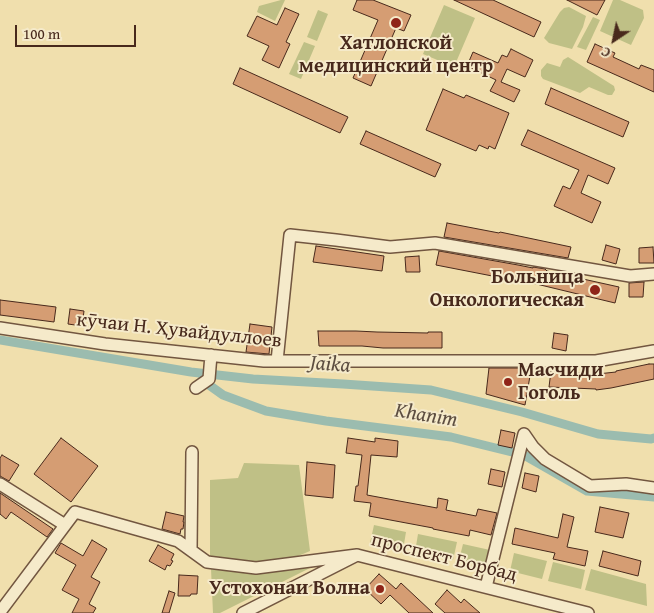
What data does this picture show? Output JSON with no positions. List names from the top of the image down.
{
  "streets": {
    "street": ["кӯчаи Н. Ҳувайдуллоев", "проспект Борбад"]
  },
  "water": ["Jaika", "Khanim"],
  "places": [
    "Хатлонской медицинский центр",
    "Больница Онкологическая",
    "Масчиди Гоголь",
    "Устохонаи Волна"
  ],
  "scale_bar": "100 m",
  "north": "bottom left"
}
